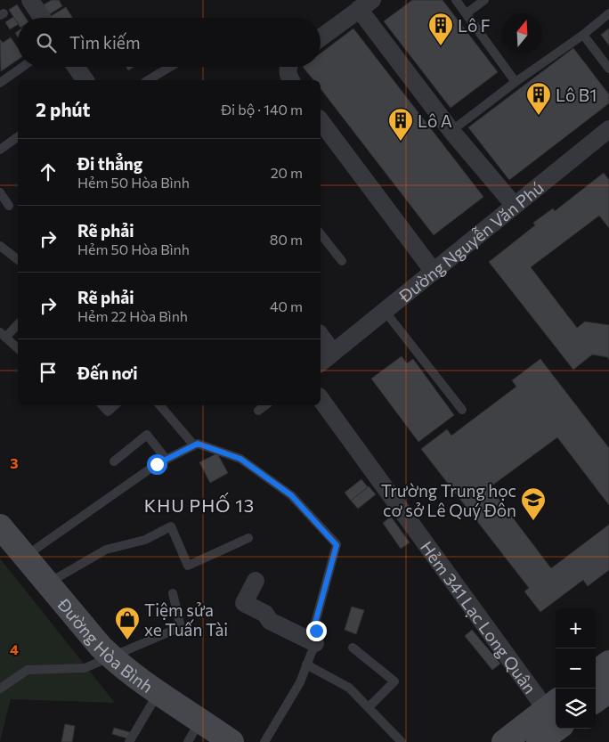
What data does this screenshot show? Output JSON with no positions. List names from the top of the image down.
{
  "streets": {
    "main road": ["Đường Hòa Bình"],
    "street": ["Đường Nguyễn Văn Phú", "Hẻm 341 Lạc Long Quân"]
  },
  "districts": ["KHU PHỐ 13"],
  "places": {
    "building": ["Lô F", "Lô B1", "Lô A"],
    "school or university": ["Trường Trung học cơ sở Lê Quý Đôn"],
    "shop": ["Tiệm sửa xe Tuấn Tài"]
  },
  "north": "top",
  "page": {
    "search": "Tìm kiếm",
    "heading": ["2 phút", "Đi bộ · 140 m"],
    "list": [
      ["Đi thẳng", "Hẻm 50 Hòa Bình", "20 m"],
      ["Rẽ phải", "Hẻm 50 Hòa Bình", "80 m"],
      ["Rẽ phải", "Hẻm 22 Hòa Bình", "40 m"],
      "Đến nơi"
    ],
    "map_buttons": ["+", "−"]
  },
  "grid": {
    "rows": ["3", "4"]
  }
}
